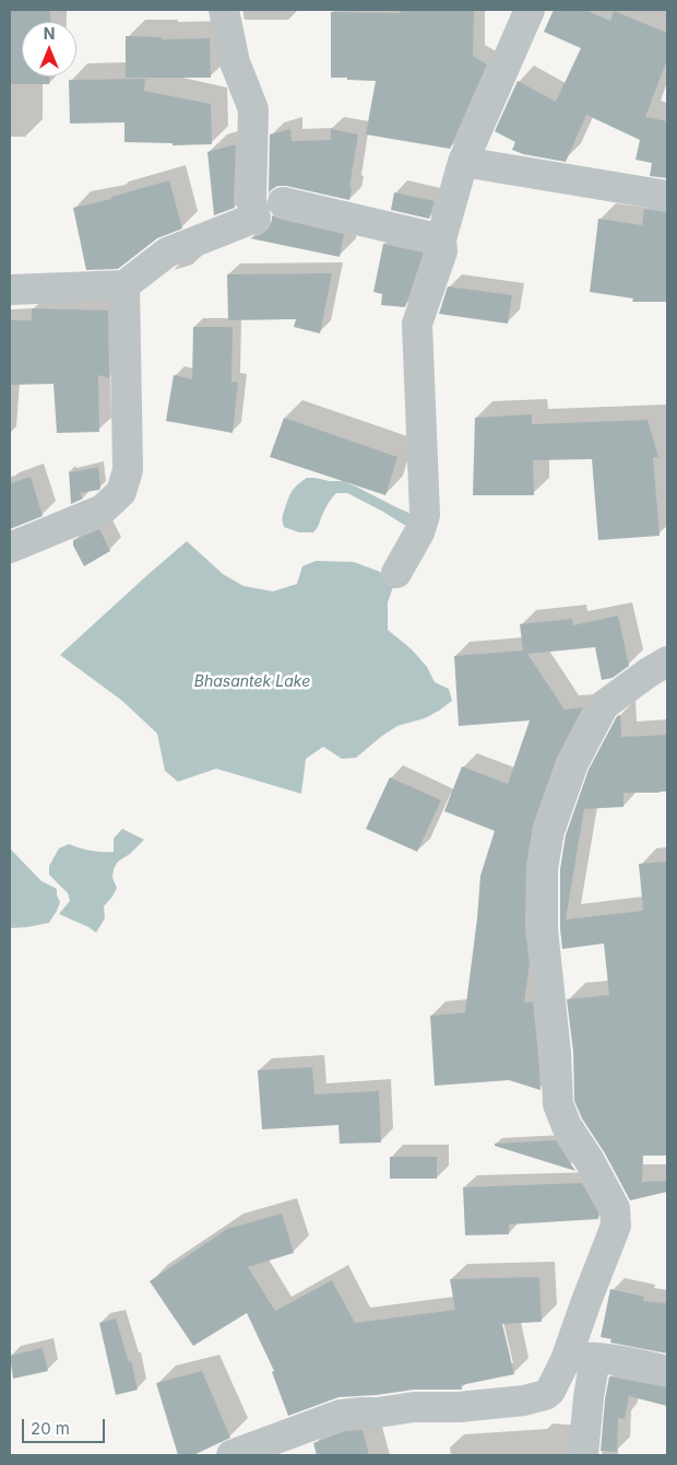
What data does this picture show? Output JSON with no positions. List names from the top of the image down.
{
  "water": ["Bhasantek Lake"],
  "scale_bar": "20 m",
  "north": "top"
}
